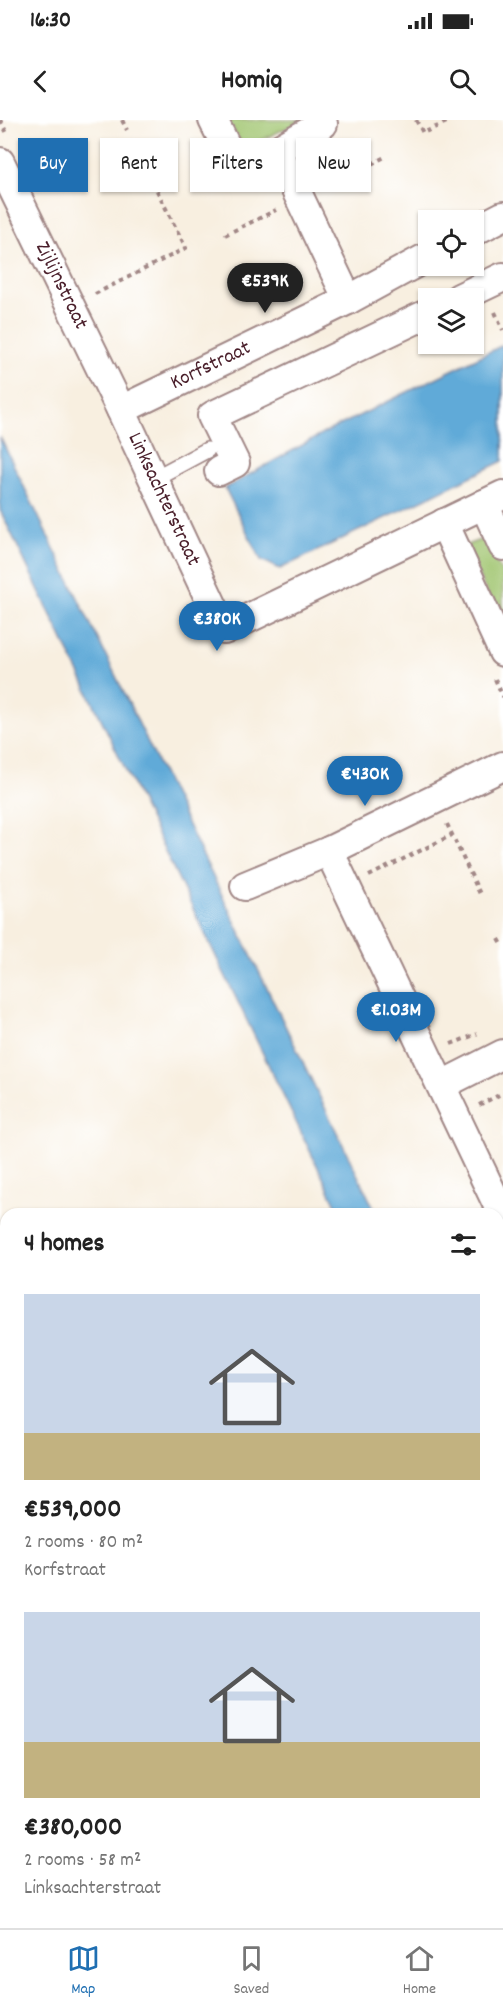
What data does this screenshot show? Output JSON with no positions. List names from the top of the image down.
{
  "streets": {
    "street": ["Zijlijnstraat", "Korfstraat", "Linksachterstraat"]
  },
  "crossings": [
    ["Zijlijnstraat", "Korfstraat"],
    ["Zijlijnstraat", "Linksachterstraat"],
    ["Korfstraat", "Linksachterstraat"]
  ],
  "page": {
    "status": "16:30",
    "header": "Homiq",
    "chip": [
      "Buy",
      "Rent",
      "Filters",
      "New"
    ],
    "price": [
      "€539K",
      "€380K",
      "€430K",
      "€1.03M"
    ],
    "heading": "4 homes",
    "list": [
      {
        "name": "€539,000",
        "note": "2 rooms · 80 m² · Korfstraat"
      },
      {
        "name": "€380,000",
        "note": "2 rooms · 58 m² · Linksachterstraat"
      }
    ],
    "tabs": ["Map", "Saved", "Home"]
  }
}
